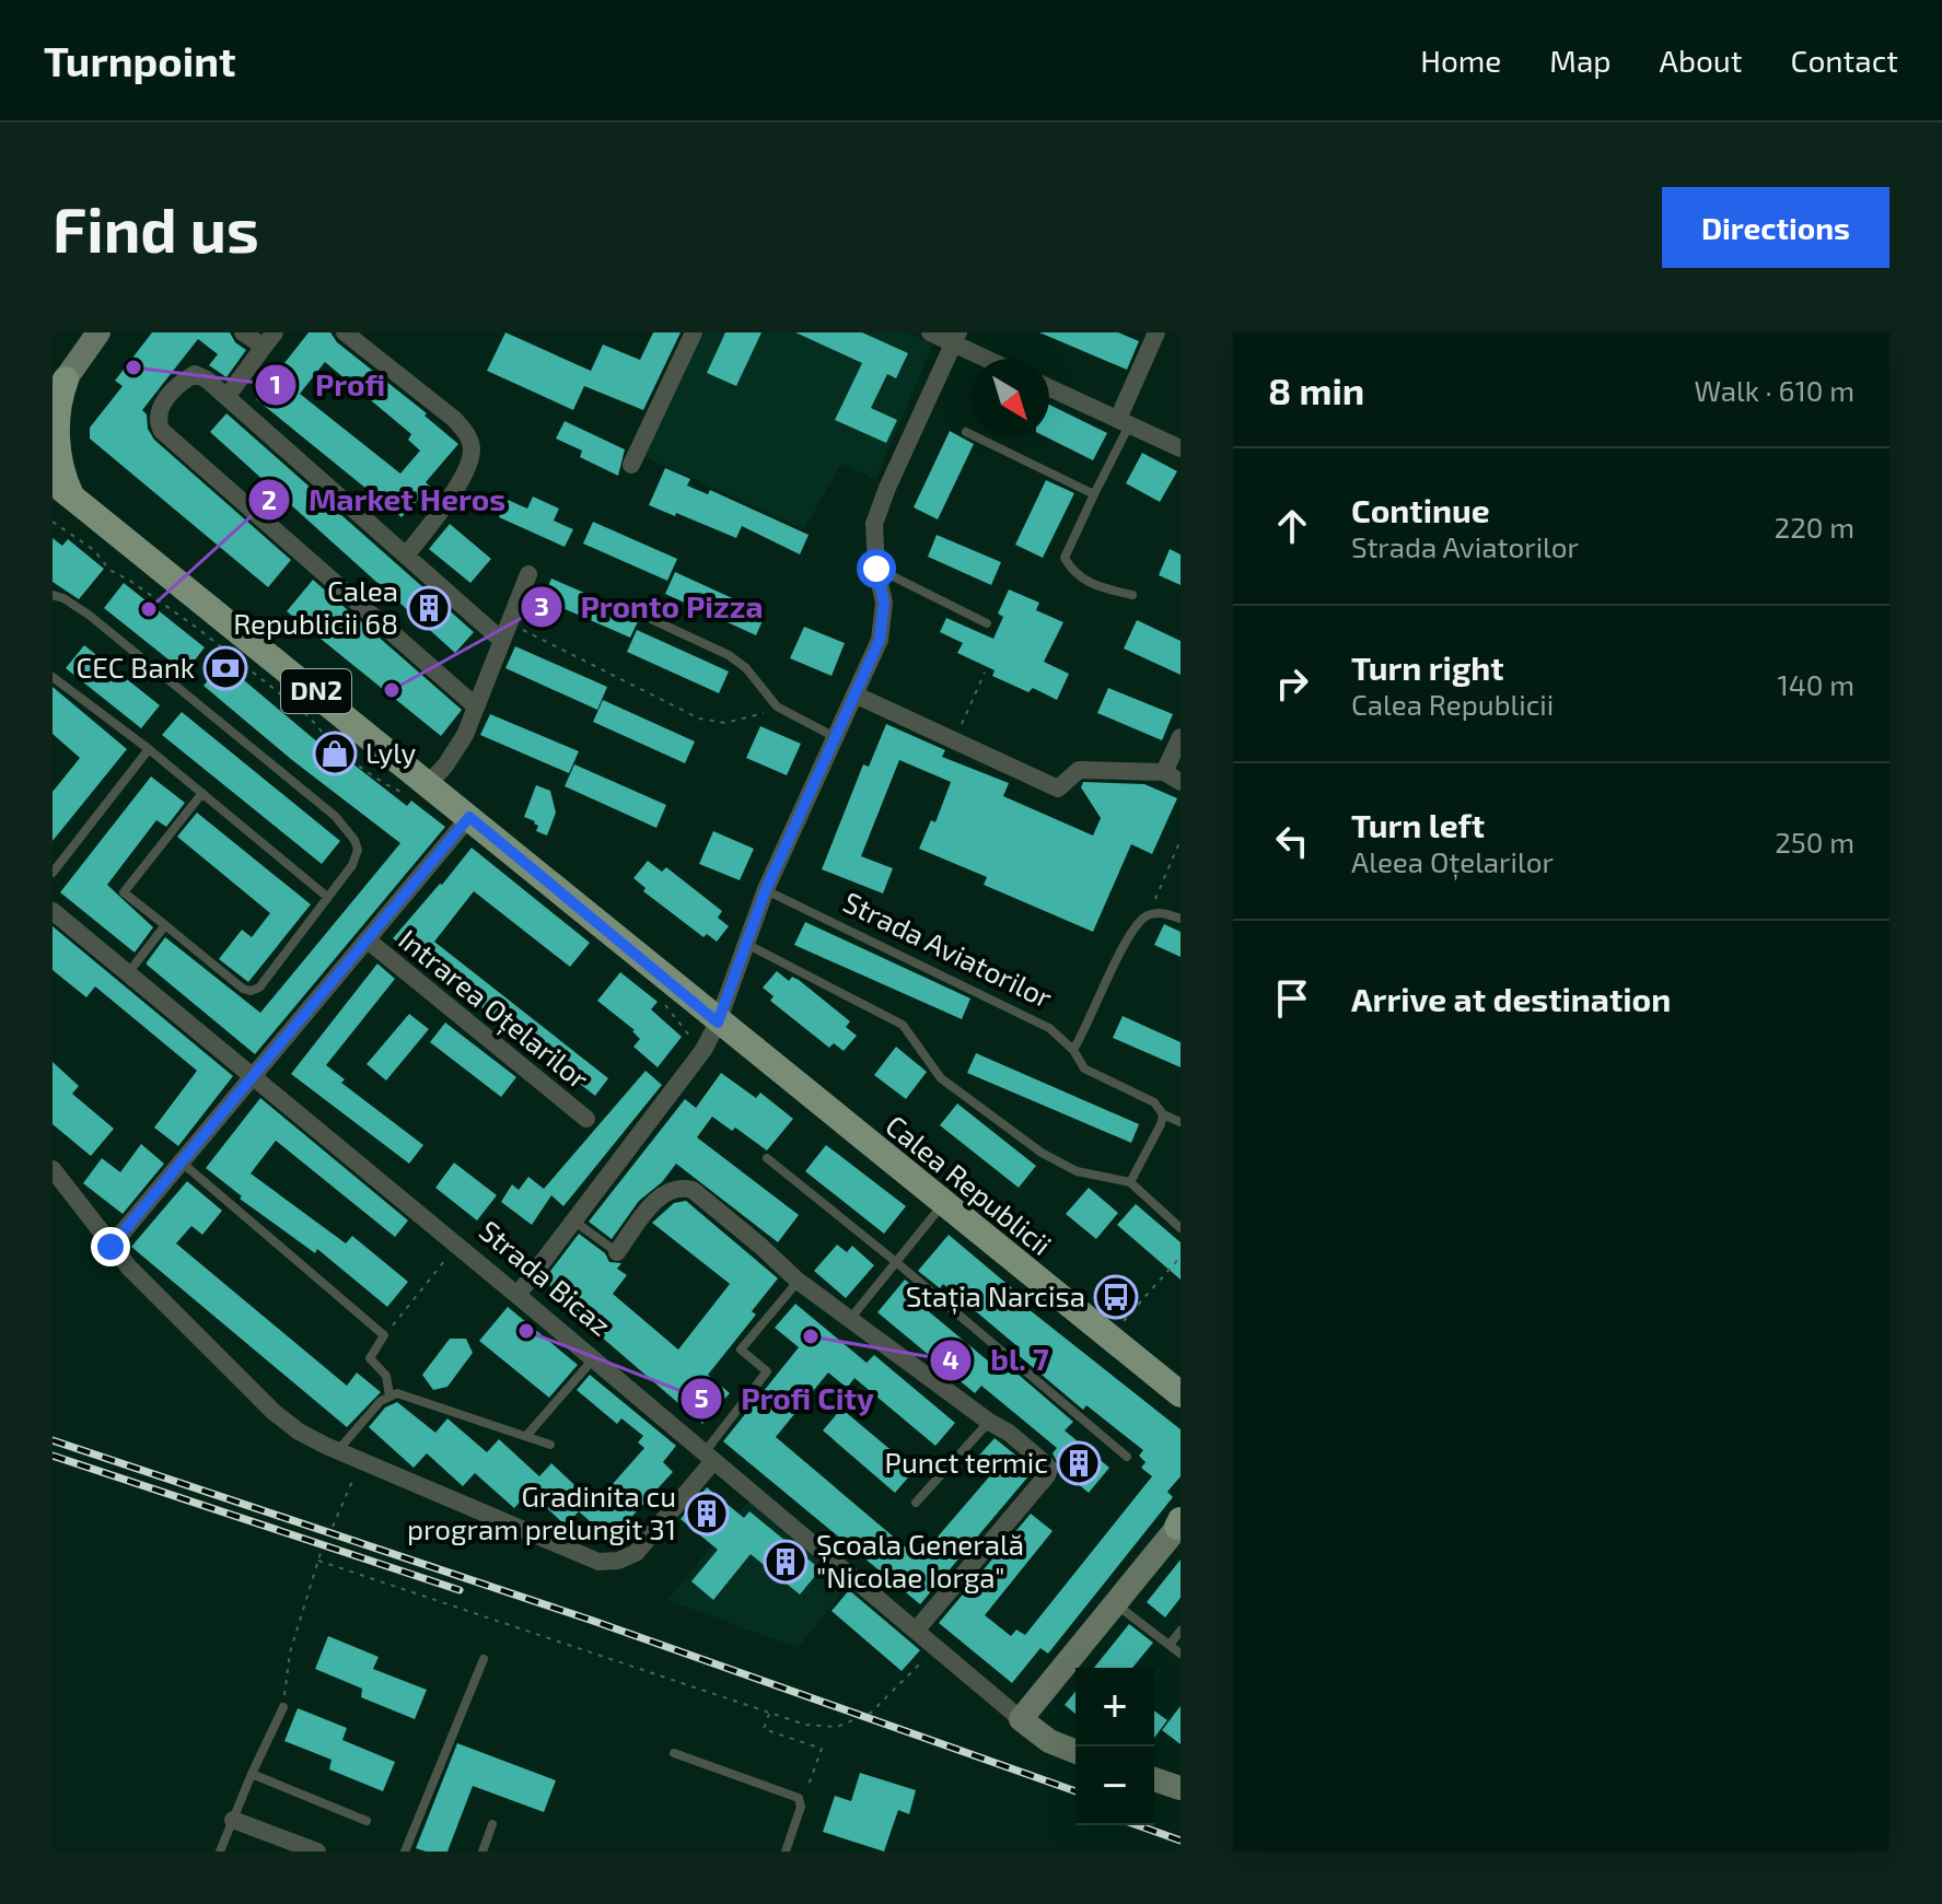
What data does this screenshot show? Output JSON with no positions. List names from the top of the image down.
{
  "streets": {
    "main road": ["DN2", "Calea Republicii"],
    "street": ["Intrarea Oțelarilor", "Strada Bicaz"],
    "lane": ["Strada Aviatorilor"]
  },
  "places": {
    "other": [
      "Profi",
      "Market Heros",
      "Pronto Pizza",
      "Profi City",
      "bl. 7"
    ],
    "building": [
      "Calea Republicii 68",
      "Punct termic",
      "Gradinita cu program prelungit 31",
      "Școala Generală \"Nicolae Iorga\""
    ],
    "bank": ["CEC Bank"],
    "shop": ["Lyly"],
    "bus stop": ["Stația Narcisa"]
  },
  "north": "bottom right",
  "page": {
    "header": "Turnpoint",
    "nav": [
      "Home",
      "Map",
      "About",
      "Contact"
    ],
    "buttons": "Directions",
    "title": "Find us",
    "heading": ["8 min", "Walk · 610 m"],
    "list": [
      ["Continue", "Strada Aviatorilor", "220 m"],
      ["Turn right", "Calea Republicii", "140 m"],
      ["Turn left", "Aleea Oțelarilor", "250 m"],
      "Arrive at destination"
    ],
    "map_buttons": ["+", "−"]
  }
}
